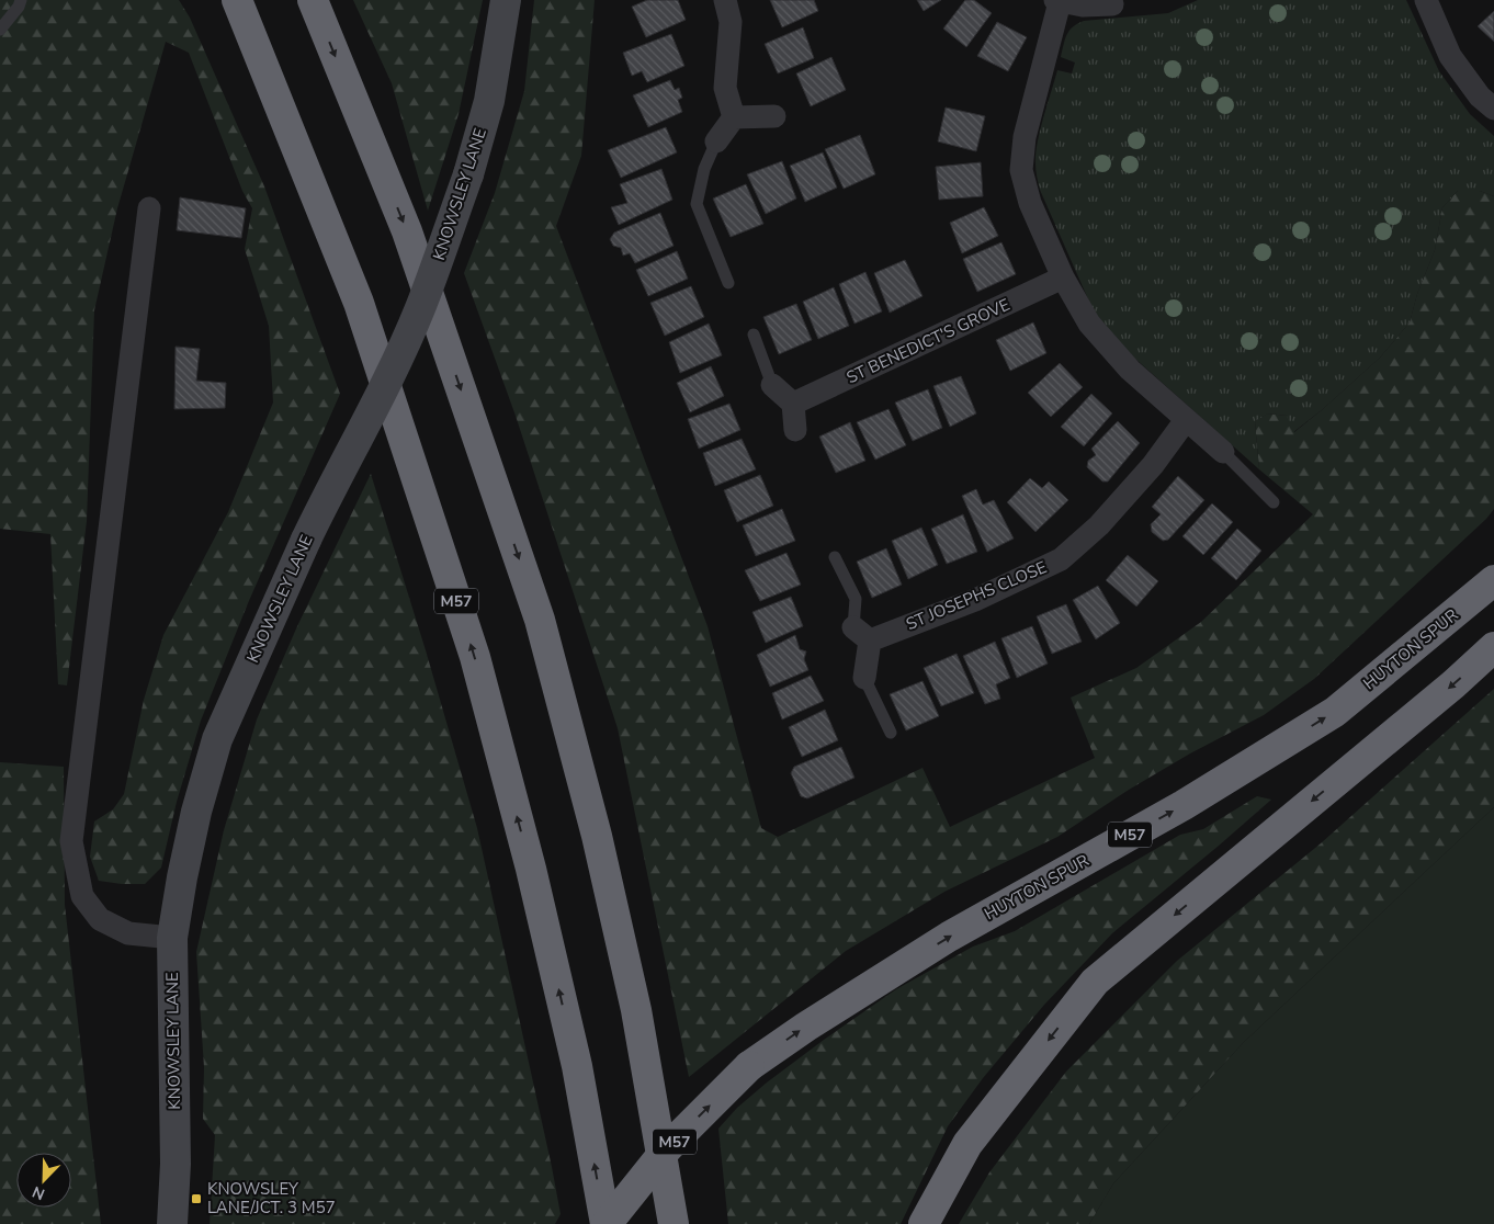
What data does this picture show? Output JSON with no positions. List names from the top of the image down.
{
  "streets": {
    "highway": ["M57", "HUYTON SPUR"],
    "main road": ["KNOWSLEY LANE"],
    "street": ["ST BENEDICT'S GROVE", "ST JOSEPHS CLOSE"]
  },
  "crossings": [
    ["M57", "HUYTON SPUR"]
  ],
  "places": {
    "transit": ["KNOWSLEY LANE/JCT. 3 M57"]
  },
  "north": "bottom left"
}
